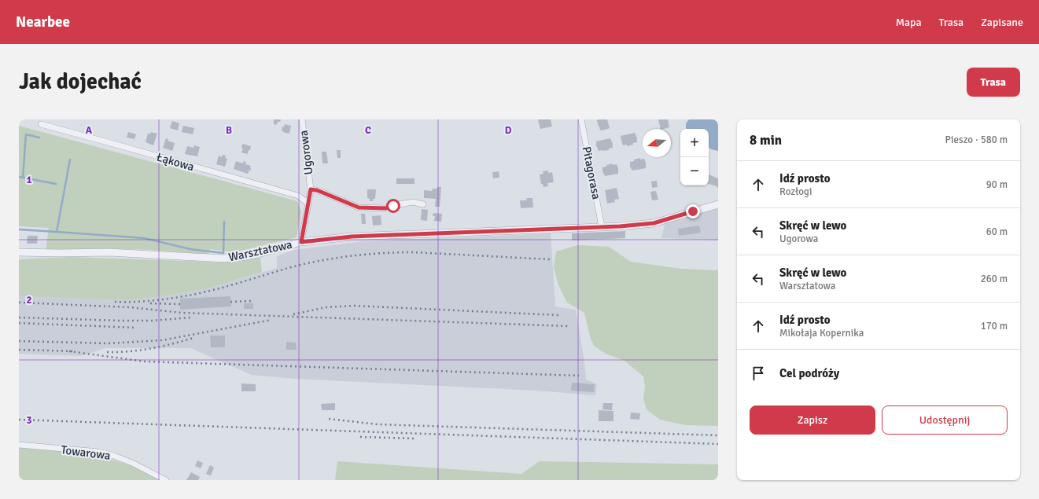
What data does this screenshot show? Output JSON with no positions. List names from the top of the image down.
{
  "streets": {
    "street": [
      "Ugorowa",
      "Łąkowa",
      "Pitagorasa",
      "Warsztatowa",
      "Towarowa"
    ]
  },
  "crossings": [
    ["Ugorowa", "Łąkowa"],
    ["Ugorowa", "Warsztatowa"],
    ["Pitagorasa", "Warsztatowa"]
  ],
  "north": "left",
  "page": {
    "header": "Nearbee",
    "nav": ["Mapa", "Trasa", "Zapisane"],
    "buttons": [
      "Trasa",
      ["Zapisz", "Udostępnij"]
    ],
    "title": "Jak dojechać",
    "heading": ["8 min", "Pieszo · 580 m"],
    "map_buttons": ["+", "−"],
    "list": [
      ["Idź prosto", "Rozłogi", "90 m"],
      ["Skręć w lewo", "Ugorowa", "60 m"],
      ["Skręć w lewo", "Warsztatowa", "260 m"],
      ["Idź prosto", "Mikołaja Kopernika", "170 m"],
      "Cel podróży"
    ]
  },
  "grid": {
    "columns": [
      "A",
      "B",
      "C",
      "D"
    ],
    "rows": ["1", "2", "3"]
  }
}
